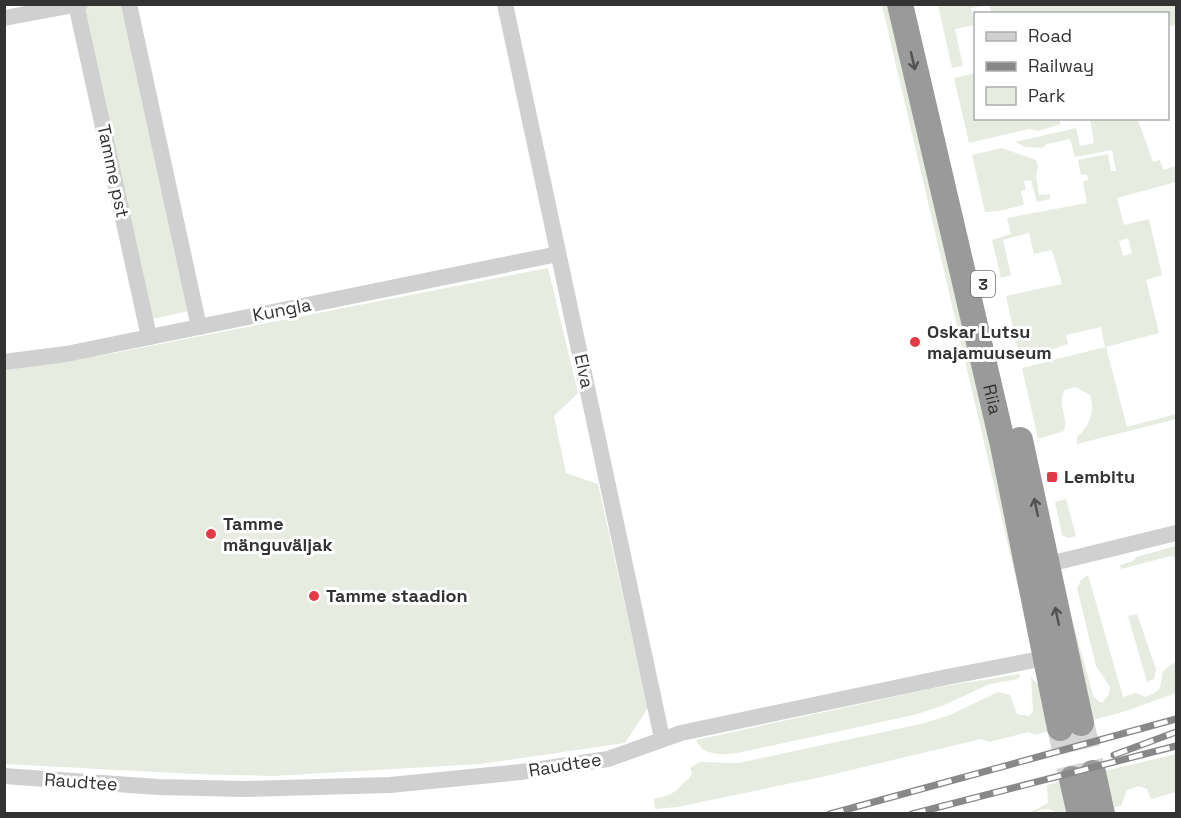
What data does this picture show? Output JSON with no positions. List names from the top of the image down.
{
  "streets": {
    "highway": ["3", "Riia"],
    "street": [
      "Tamme pst",
      "Kungla",
      "Elva",
      "Raudtee"
    ]
  },
  "crossings": [
    ["Tamme pst", "Kungla"],
    ["Kungla", "Elva"],
    ["Elva", "Raudtee"],
    ["Riia", "Raudtee"]
  ],
  "places": {
    "other": ["Oskar Lutsu majamuuseum", "Tamme mänguväljak", "Tamme staadion"],
    "transit": ["Lembitu"]
  },
  "legend": ["Road", "Railway", "Park"]
}
